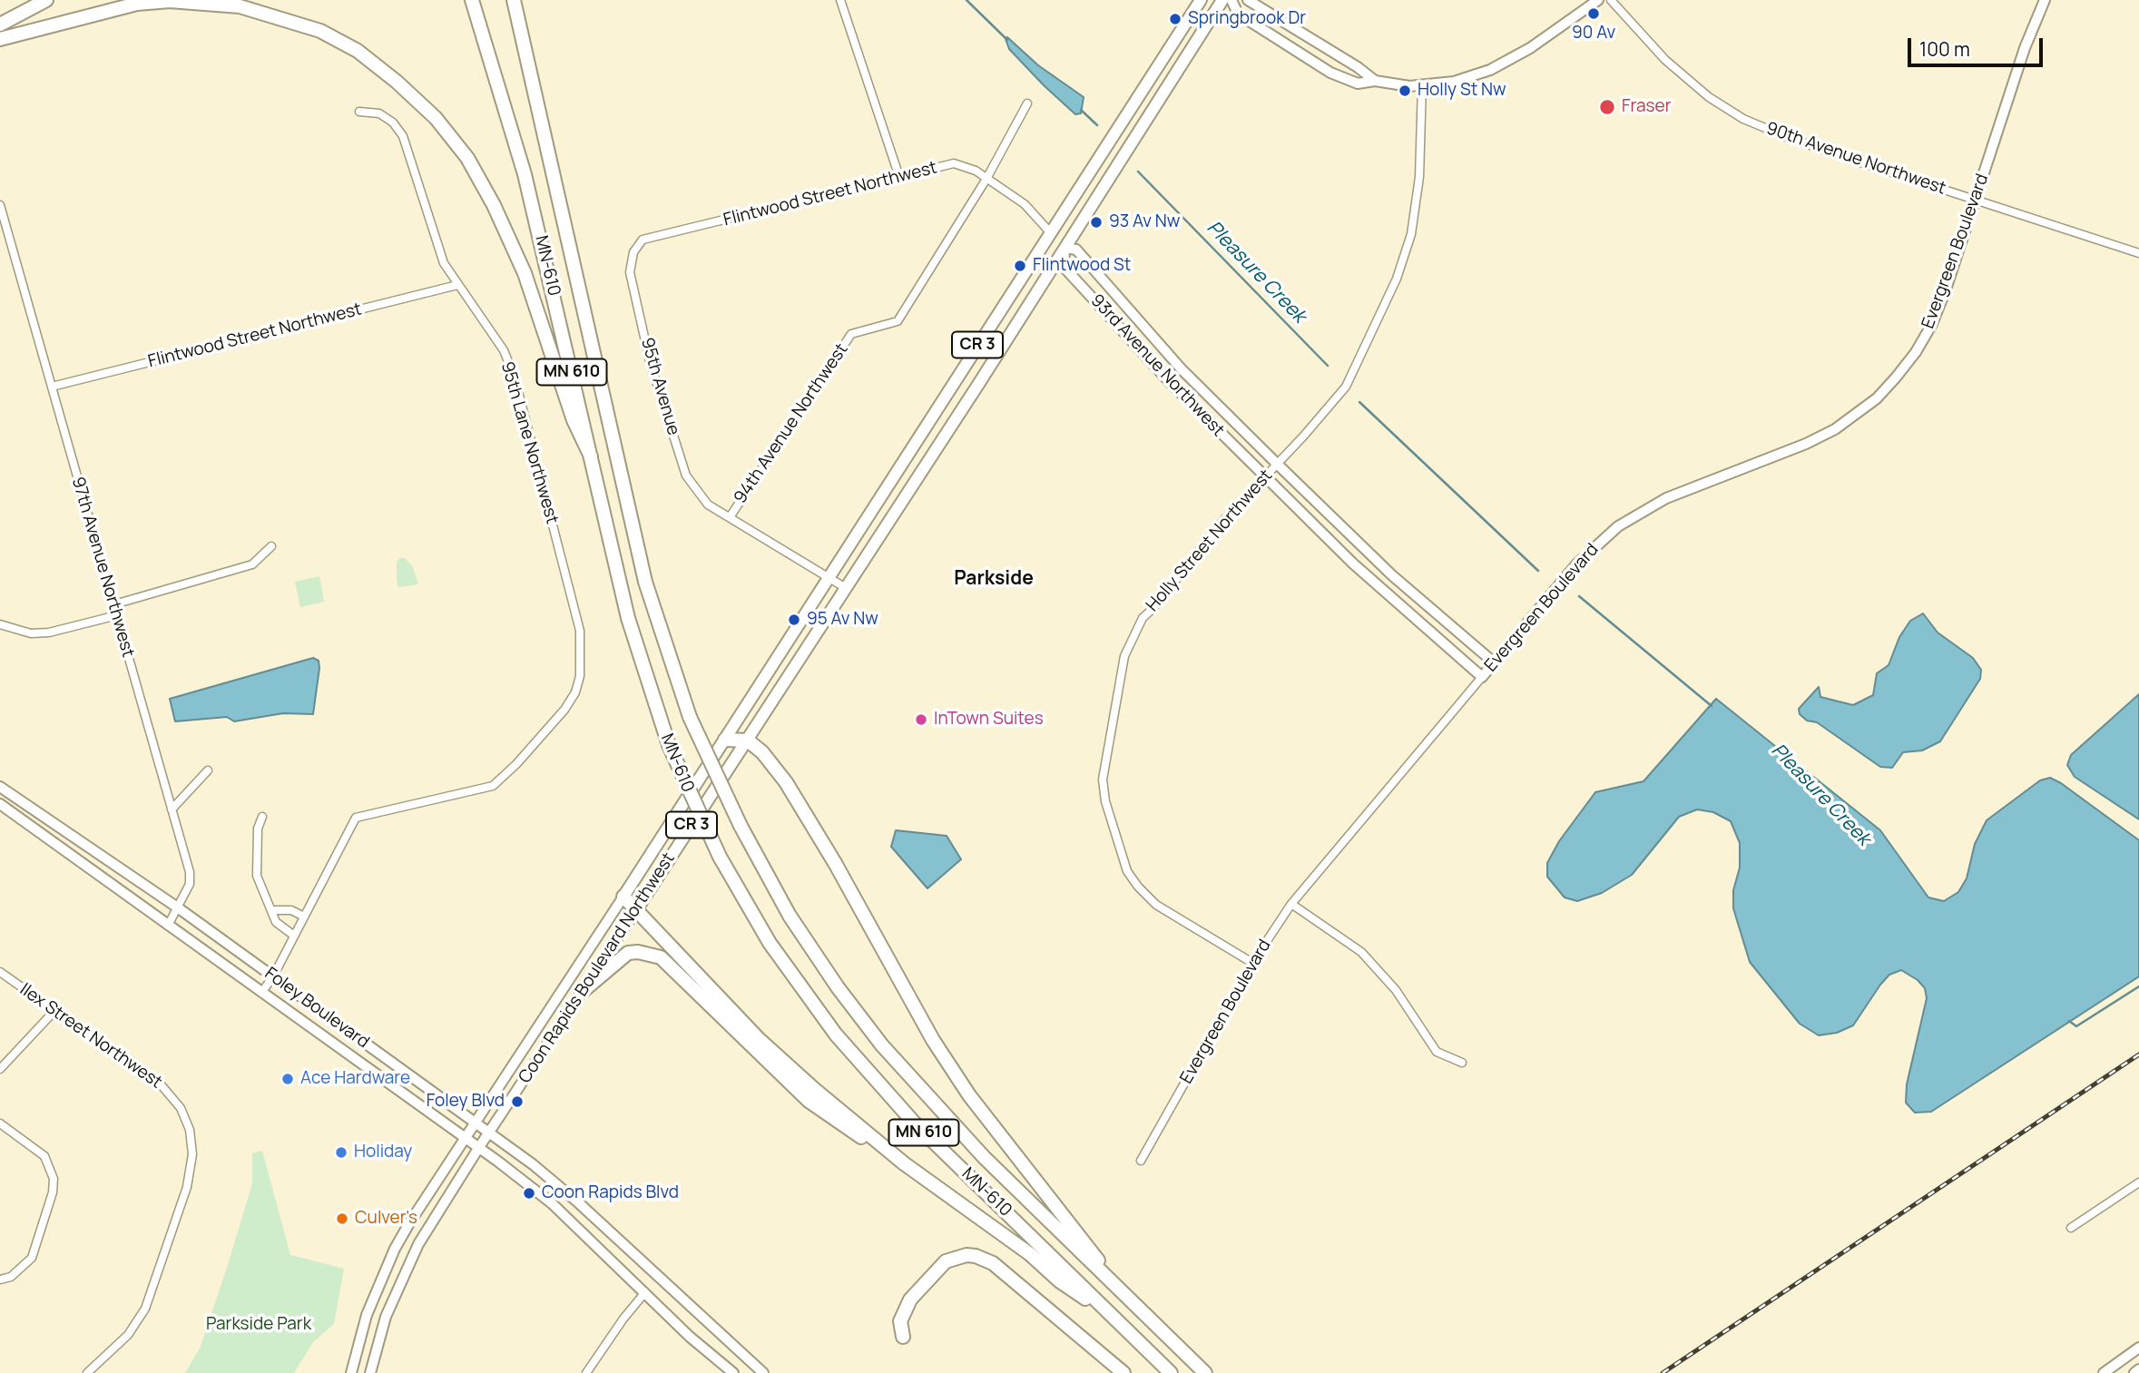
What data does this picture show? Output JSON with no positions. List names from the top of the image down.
{
  "streets": {
    "highway": ["MN-610", "MN 610"],
    "main road": [
      "Flintwood Street Northwest",
      "Evergreen Boulevard",
      "CR 3",
      "93rd Avenue Northwest",
      "Coon Rapids Boulevard Northwest",
      "Foley Boulevard"
    ],
    "street": [
      "90th Avenue Northwest",
      "95th Avenue",
      "94th Avenue Northwest",
      "95th Lane Northwest",
      "Holly Street Northwest",
      "97th Avenue Northwest",
      "Ilex Street Northwest"
    ]
  },
  "crossings": [
    ["90th Avenue Northwest", "Evergreen Boulevard"],
    ["Flintwood Street Northwest", "93rd Avenue Northwest"],
    ["Flintwood Street Northwest", "95th Avenue"],
    ["Flintwood Street Northwest", "94th Avenue Northwest"],
    ["Flintwood Street Northwest", "95th Lane Northwest"],
    ["Flintwood Street Northwest", "97th Avenue Northwest"],
    ["Flintwood Street Northwest", "Coon Rapids Boulevard Northwest"],
    ["Evergreen Boulevard", "93rd Avenue Northwest"],
    ["Evergreen Boulevard", "Holly Street Northwest"],
    ["93rd Avenue Northwest", "Holly Street Northwest"],
    ["93rd Avenue Northwest", "Coon Rapids Boulevard Northwest"],
    ["95th Avenue", "94th Avenue Northwest"],
    ["94th Avenue Northwest", "Coon Rapids Boulevard Northwest"],
    ["97th Avenue Northwest", "Foley Boulevard"],
    ["Coon Rapids Boulevard Northwest", "Foley Boulevard"]
  ],
  "districts": ["Parkside"],
  "water": ["Pleasure Creek"],
  "parks": ["Parkside Park"],
  "places": [
    "90 Av",
    "Springbrook Dr",
    "Holly St Nw",
    "Fraser",
    "93 Av Nw",
    "Flintwood St",
    "95 Av Nw",
    "InTown Suites",
    "Ace Hardware",
    "Foley Blvd",
    "Holiday",
    "Coon Rapids Blvd",
    "Culver's"
  ],
  "scale_bar": "100 m"
}
